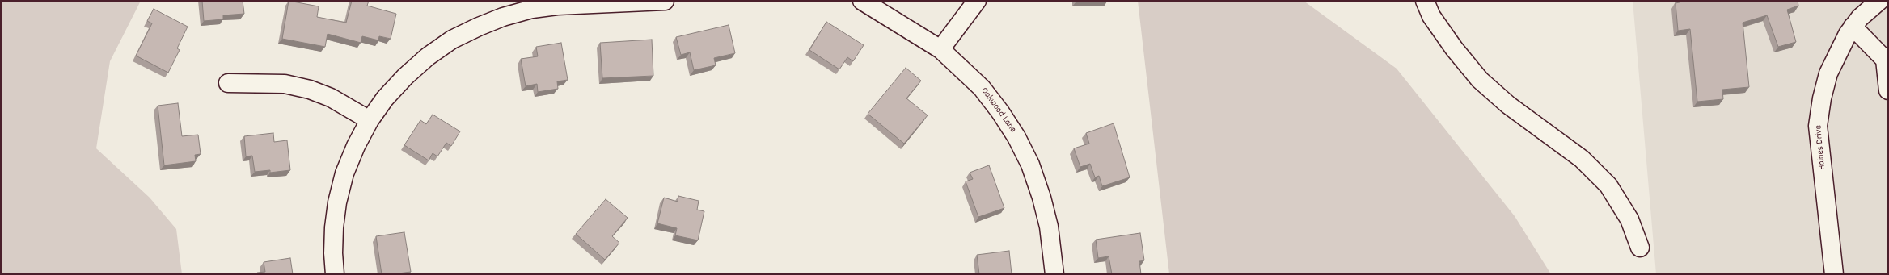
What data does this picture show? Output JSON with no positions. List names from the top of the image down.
{
  "streets": {
    "street": ["Oakwood Lane", "Haines Drive"]
  }
}
